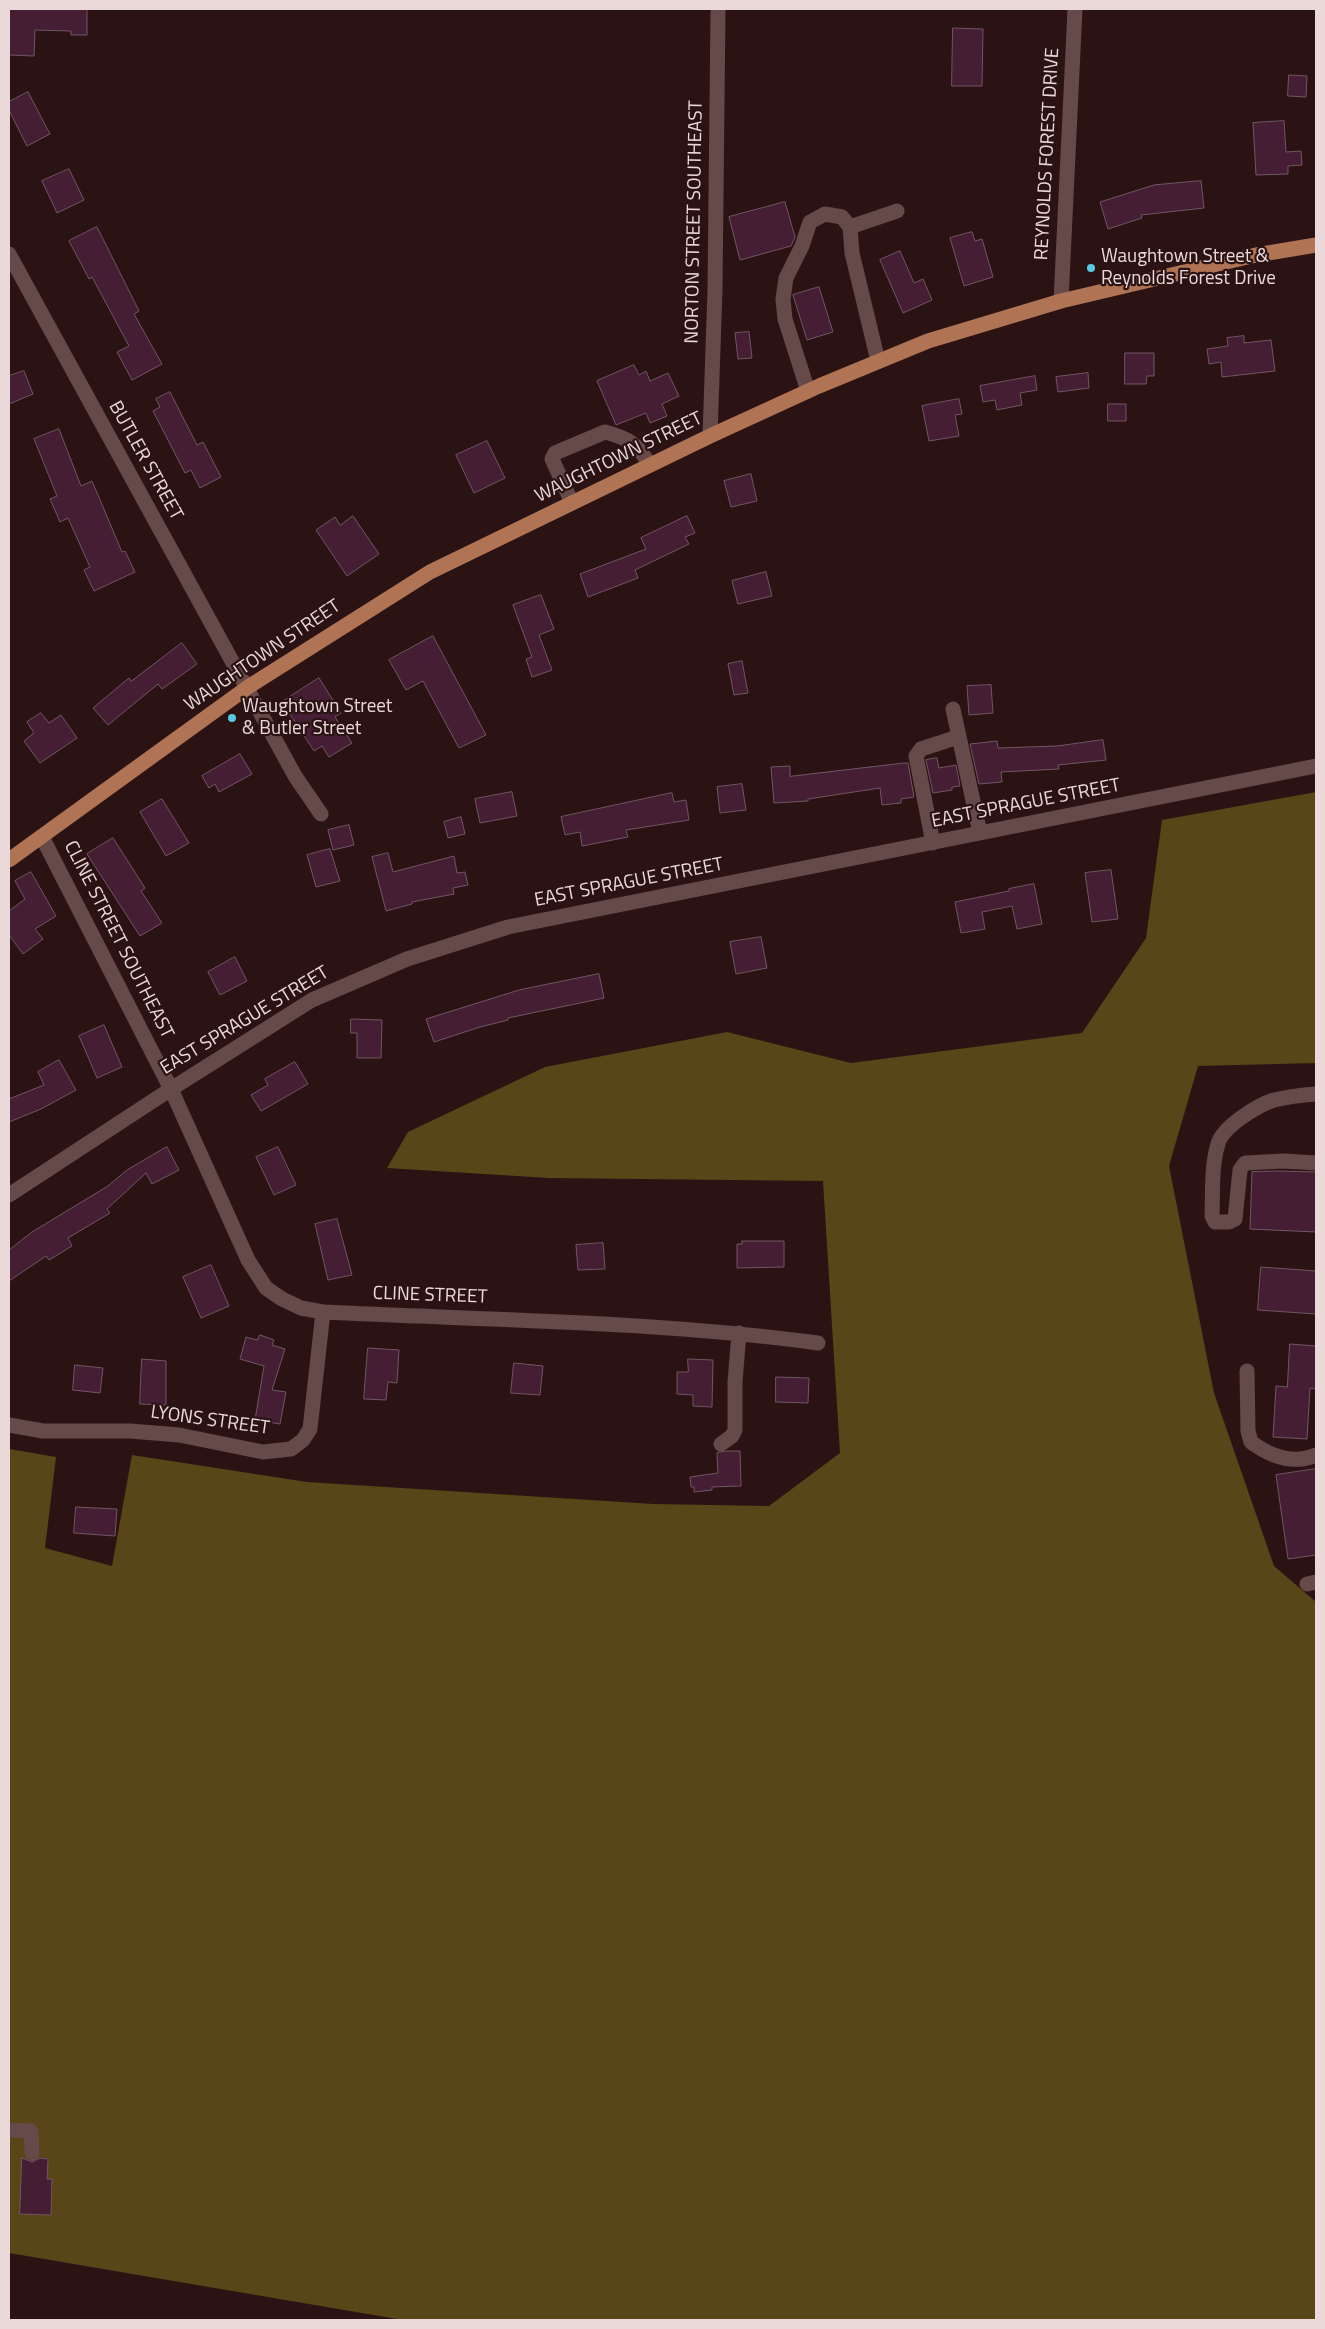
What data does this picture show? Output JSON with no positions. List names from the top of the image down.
{
  "streets": {
    "main road": ["WAUGHTOWN STREET"],
    "street": [
      "REYNOLDS FOREST DRIVE",
      "NORTON STREET SOUTHEAST",
      "BUTLER STREET",
      "EAST SPRAGUE STREET",
      "CLINE STREET SOUTHEAST",
      "CLINE STREET",
      "LYONS STREET"
    ]
  },
  "crossings": [
    ["REYNOLDS FOREST DRIVE", "WAUGHTOWN STREET"],
    ["NORTON STREET SOUTHEAST", "WAUGHTOWN STREET"],
    ["WAUGHTOWN STREET", "BUTLER STREET"],
    ["WAUGHTOWN STREET", "CLINE STREET SOUTHEAST"],
    ["EAST SPRAGUE STREET", "CLINE STREET SOUTHEAST"],
    ["EAST SPRAGUE STREET", "CLINE STREET"],
    ["CLINE STREET SOUTHEAST", "CLINE STREET"],
    ["CLINE STREET", "LYONS STREET"]
  ],
  "places": ["Waughtown Street & Reynolds Forest Drive", "Waughtown Street & Butler Street"]
}
